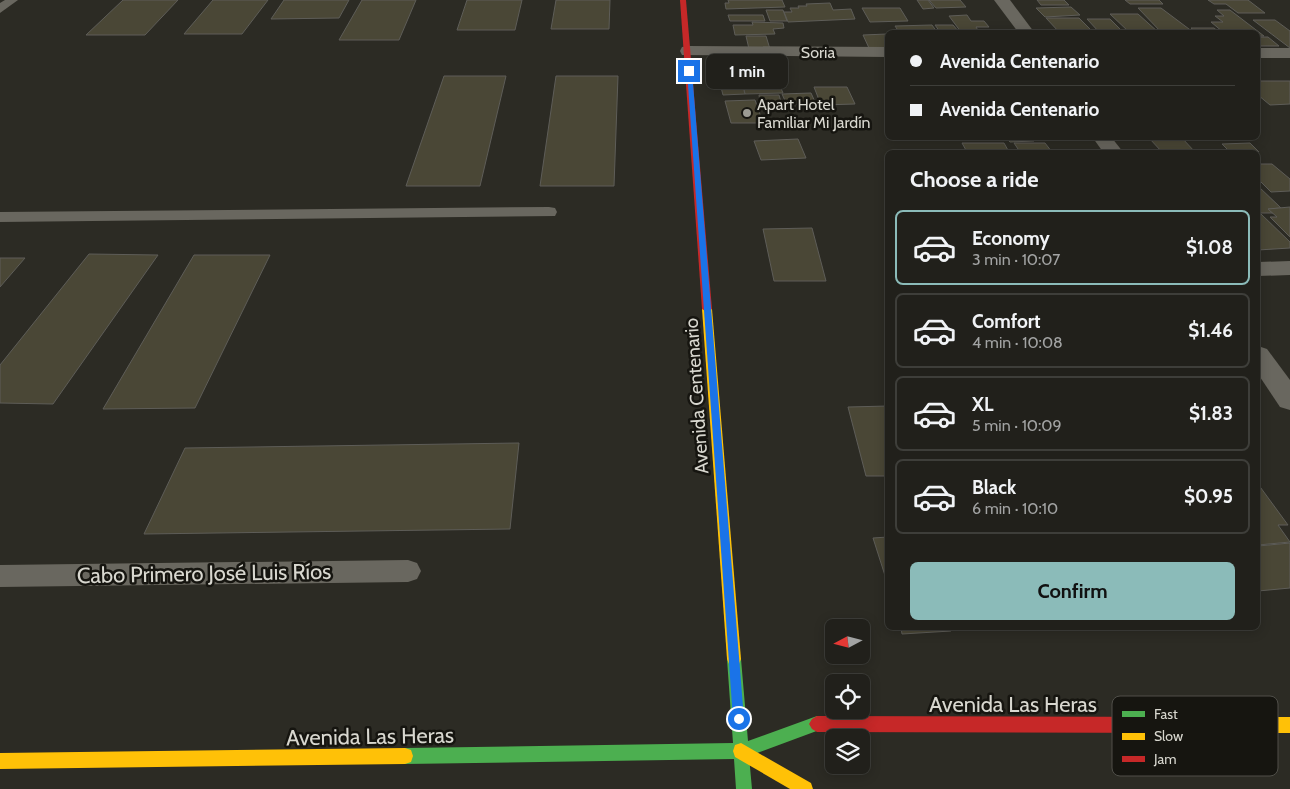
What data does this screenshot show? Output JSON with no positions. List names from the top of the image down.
{
  "streets": {
    "main road": ["Avenida Centenario", "Avenida Las Heras"],
    "street": ["Soria"],
    "lane": ["Cabo Primero José Luis Ríos"]
  },
  "crossings": [
    ["Soria", "Avenida Centenario"],
    ["Avenida Centenario", "Avenida Las Heras"]
  ],
  "places": ["Apart Hotel Familiar Mi Jardín"],
  "legend": ["Fast", "Slow", "Jam"],
  "north": "left",
  "page": {
    "banner": ["Avenida Centenario", "Avenida Centenario"],
    "bubble": "1 min",
    "heading": "Choose a ride",
    "list": [
      {
        "name": "Economy",
        "note": "3 min · 10:07",
        "value": "$1.08"
      },
      {
        "name": "Comfort",
        "note": "4 min · 10:08",
        "value": "$1.46"
      },
      {
        "name": "XL",
        "note": "5 min · 10:09",
        "value": "$1.83"
      },
      {
        "name": "Black",
        "note": "6 min · 10:10",
        "value": "$0.95"
      }
    ],
    "buttons": "Confirm"
  }
}
